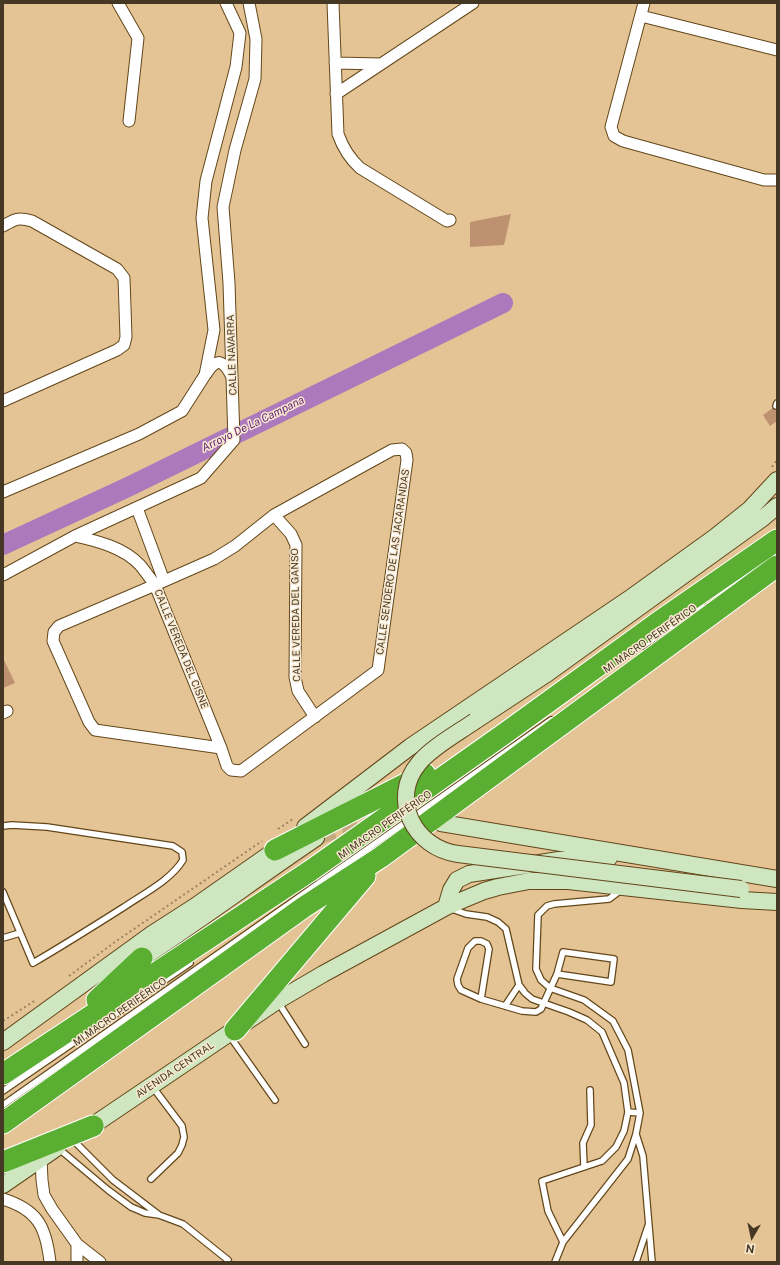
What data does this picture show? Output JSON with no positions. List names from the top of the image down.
{
  "streets": {
    "main road": ["AVENIDA CENTRAL"],
    "street": [
      "CALLE NAVARRA",
      "CALLE SENDERO DE LAS JACARANDAS",
      "CALLE VEREDA DEL GANSO",
      "CALLE VEREDA DEL CISNE"
    ],
    "lane": ["MI MACRO PERIFÉRICO"]
  },
  "crossings": [
    ["CALLE NAVARRA", "CALLE VEREDA DEL CISNE"],
    ["CALLE SENDERO DE LAS JACARANDAS", "CALLE VEREDA DEL GANSO"],
    ["CALLE SENDERO DE LAS JACARANDAS", "CALLE VEREDA DEL CISNE"]
  ],
  "water": ["Arroyo De La Campana"],
  "north": "bottom"
}
